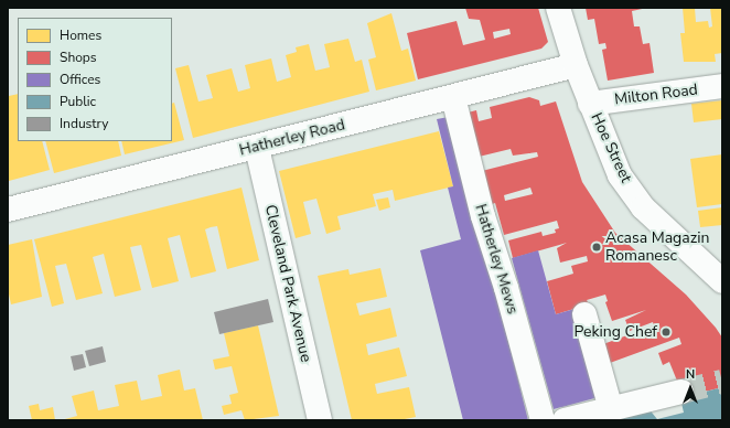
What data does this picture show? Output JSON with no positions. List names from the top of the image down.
{
  "streets": {
    "street": [
      "Milton Road",
      "Hatherley Road",
      "Hoe Street",
      "Hatherley Mews",
      "Cleveland Park Avenue"
    ]
  },
  "crossings": [
    ["Milton Road", "Hoe Street"],
    ["Hatherley Road", "Hoe Street"],
    ["Hatherley Road", "Hatherley Mews"],
    ["Hatherley Road", "Cleveland Park Avenue"]
  ],
  "places": ["Acasa Magazin Romanesc", "Peking Chef"],
  "legend": [
    "Homes",
    "Shops",
    "Offices",
    "Public",
    "Industry"
  ],
  "north": "top"
}
